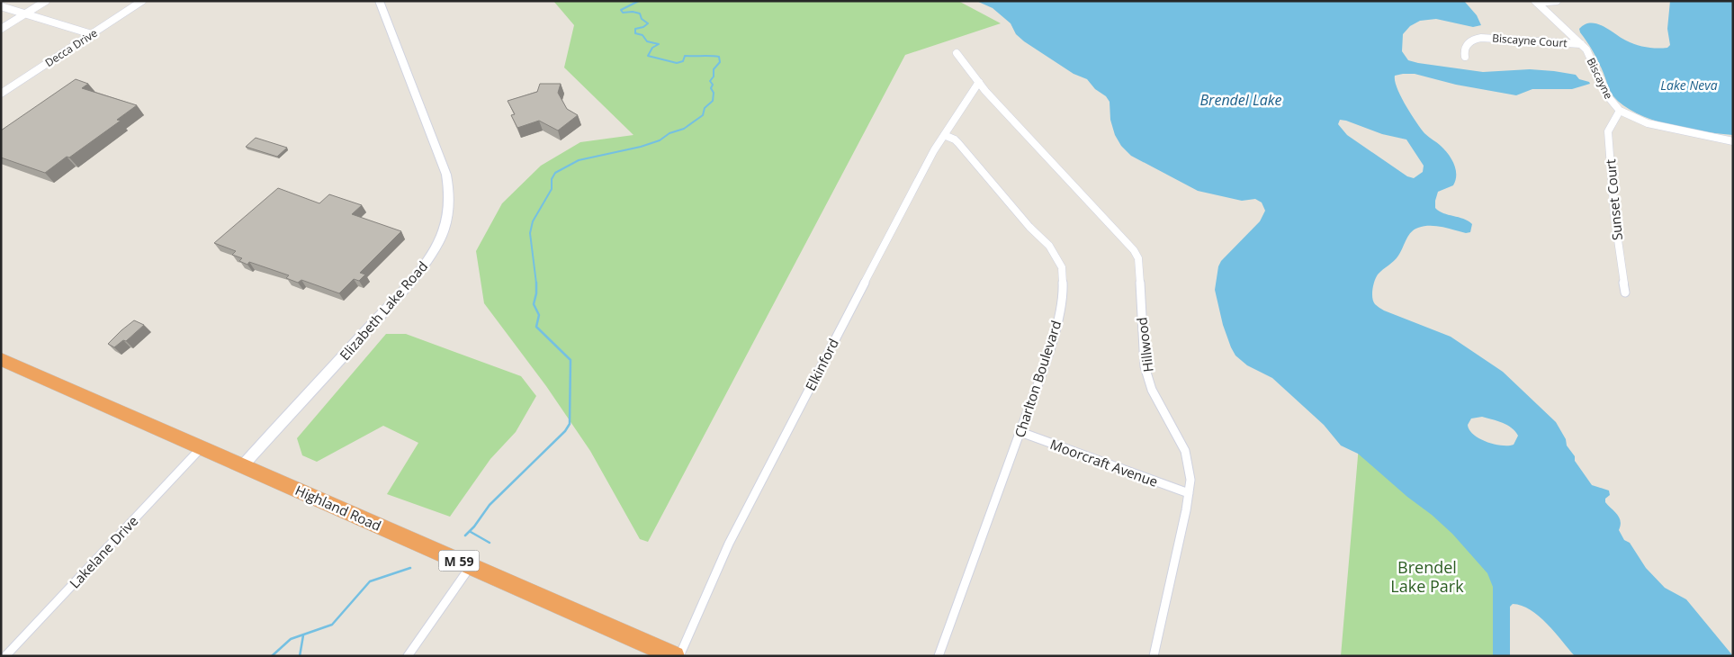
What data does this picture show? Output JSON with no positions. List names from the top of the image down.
{
  "streets": {
    "highway": ["Highland Road", "M 59"],
    "street": [
      "Biscayne Court",
      "Decca Drive",
      "Biscayne",
      "Sunset Court",
      "Elizabeth Lake Road",
      "Hillwood",
      "Elkinford",
      "Charlton Boulevard",
      "Moorcraft Avenue",
      "Lakelane Drive"
    ]
  },
  "crossings": [
    ["Biscayne Court", "Biscayne"],
    ["Biscayne", "Sunset Court"],
    ["Elizabeth Lake Road", "Highland Road"],
    ["Hillwood", "Elkinford"],
    ["Hillwood", "Moorcraft Avenue"],
    ["Elkinford", "Charlton Boulevard"],
    ["Charlton Boulevard", "Moorcraft Avenue"],
    ["Highland Road", "Lakelane Drive"]
  ],
  "water": ["Lake Neva", "Brendel Lake"],
  "parks": ["Brendel Lake Park"]
}
